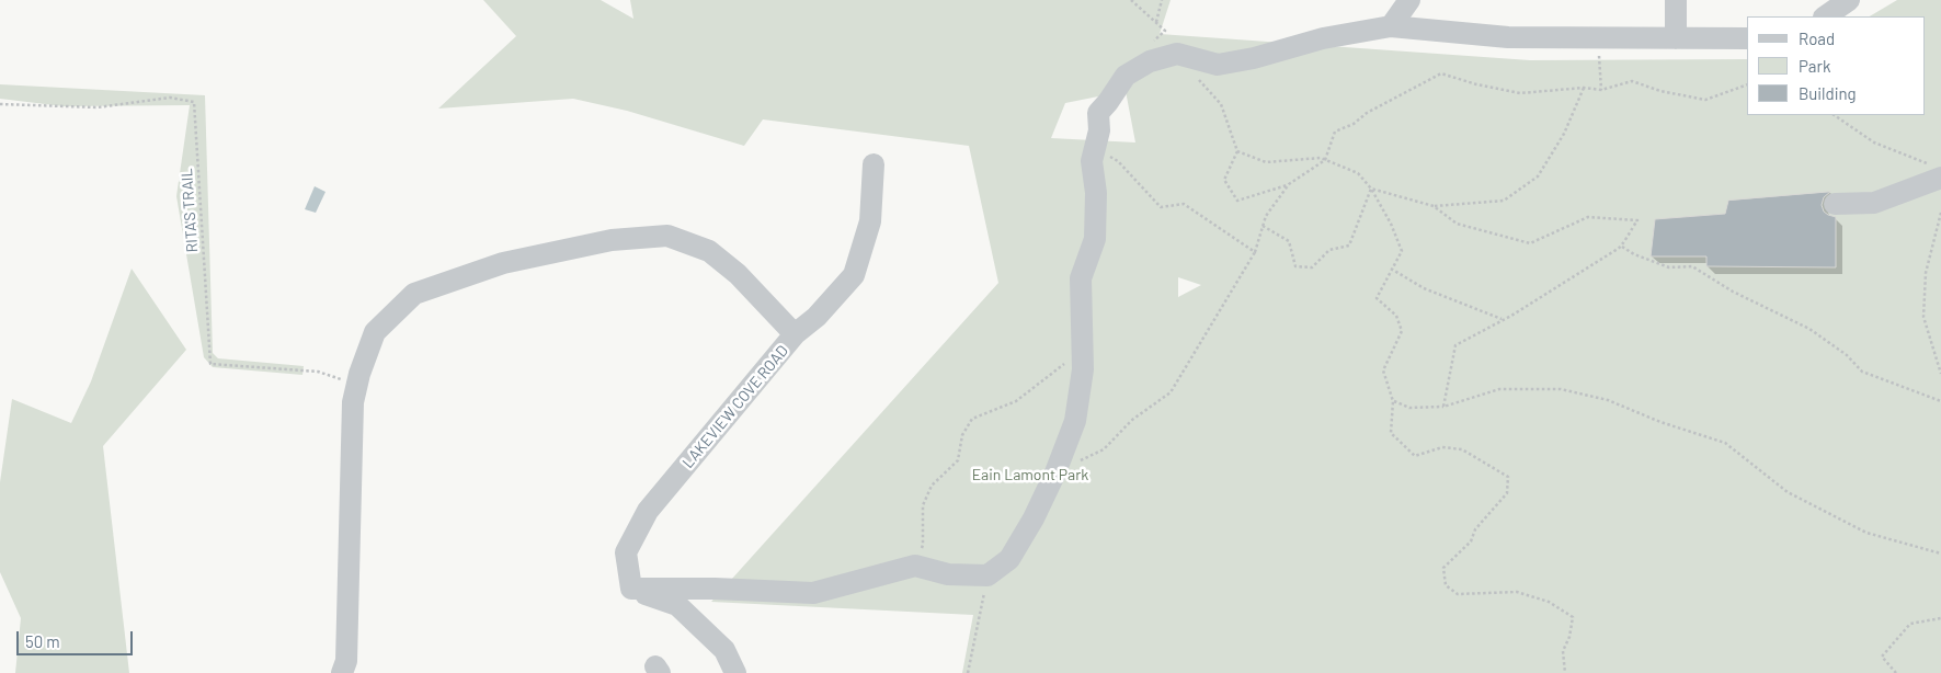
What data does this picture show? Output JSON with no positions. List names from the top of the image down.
{
  "streets": {
    "street": ["LAKEVIEW COVE ROAD"],
    "path": ["RITA'S TRAIL"]
  },
  "crossings": [
    ["RITA'S TRAIL", "LAKEVIEW COVE ROAD"]
  ],
  "parks": ["Eain Lamont Park"],
  "legend": ["Road", "Park", "Building"],
  "scale_bar": "50 m"
}
